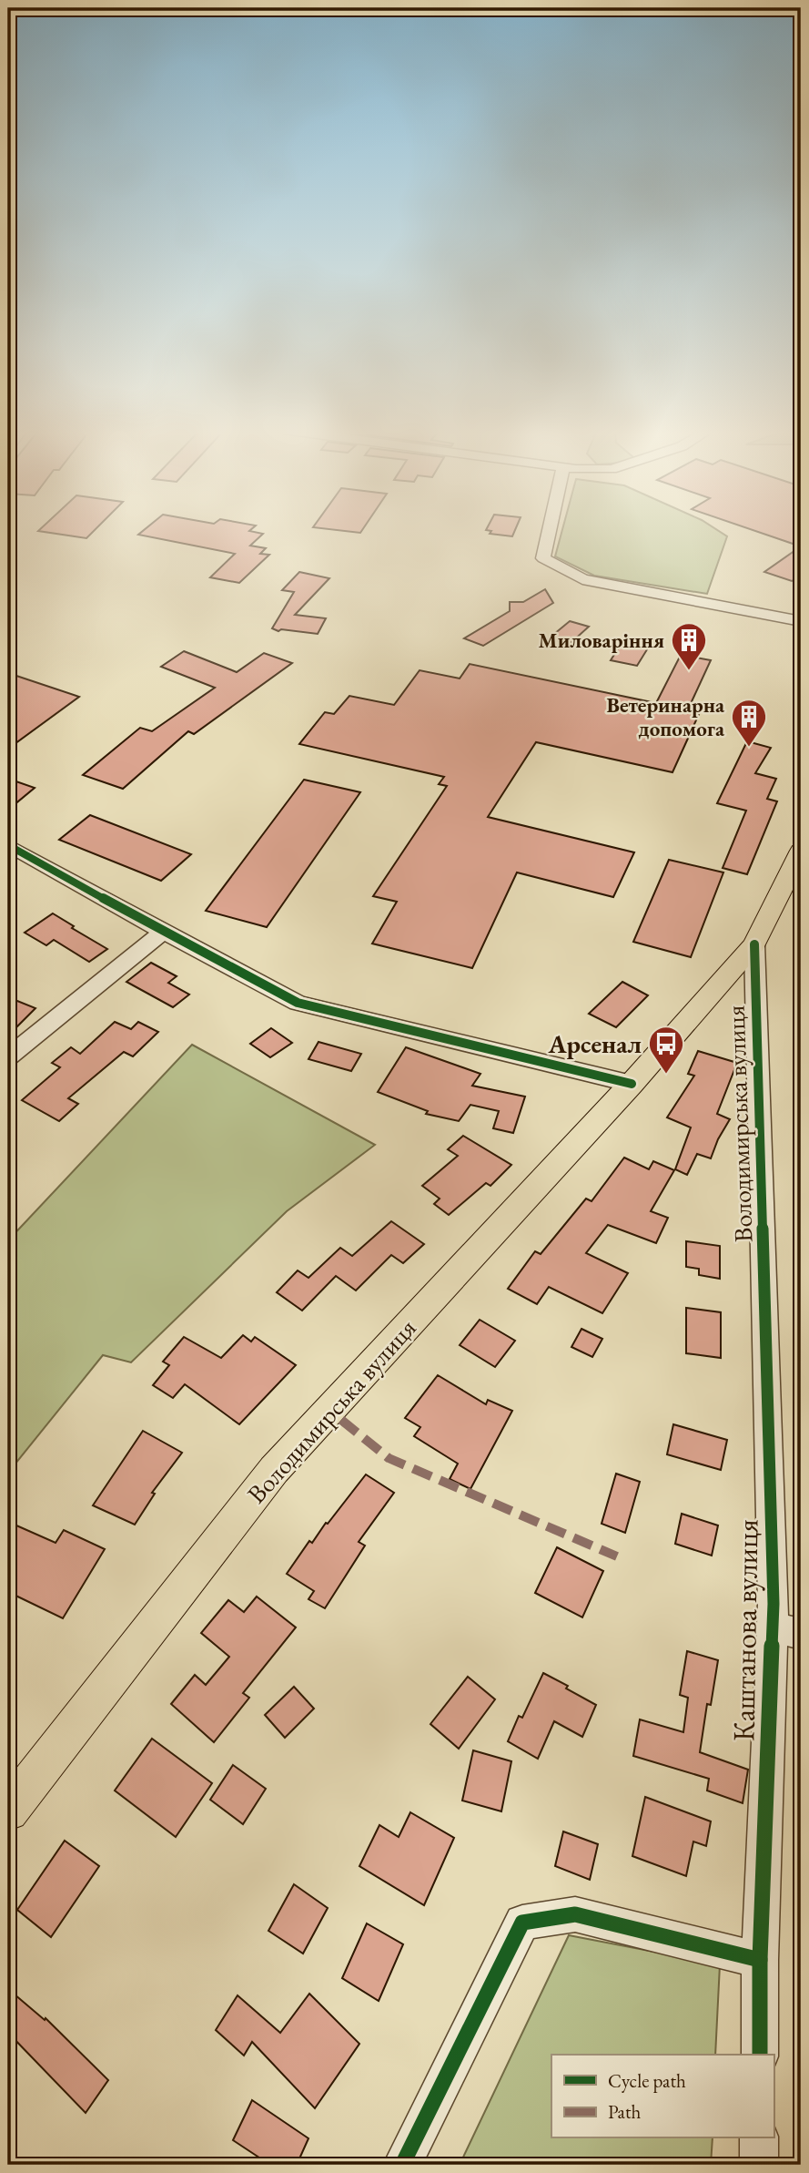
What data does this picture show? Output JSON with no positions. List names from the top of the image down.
{
  "streets": {
    "main road": ["Володимирська вулиця"],
    "street": ["Каштанова вулиця"]
  },
  "crossings": [
    ["Володимирська вулиця", "Каштанова вулиця"]
  ],
  "places": {
    "building": ["Миловаріння", "Ветеринарна допомога"],
    "bus stop": ["Арсенал"]
  },
  "legend": ["Cycle path", "Path"]
}
